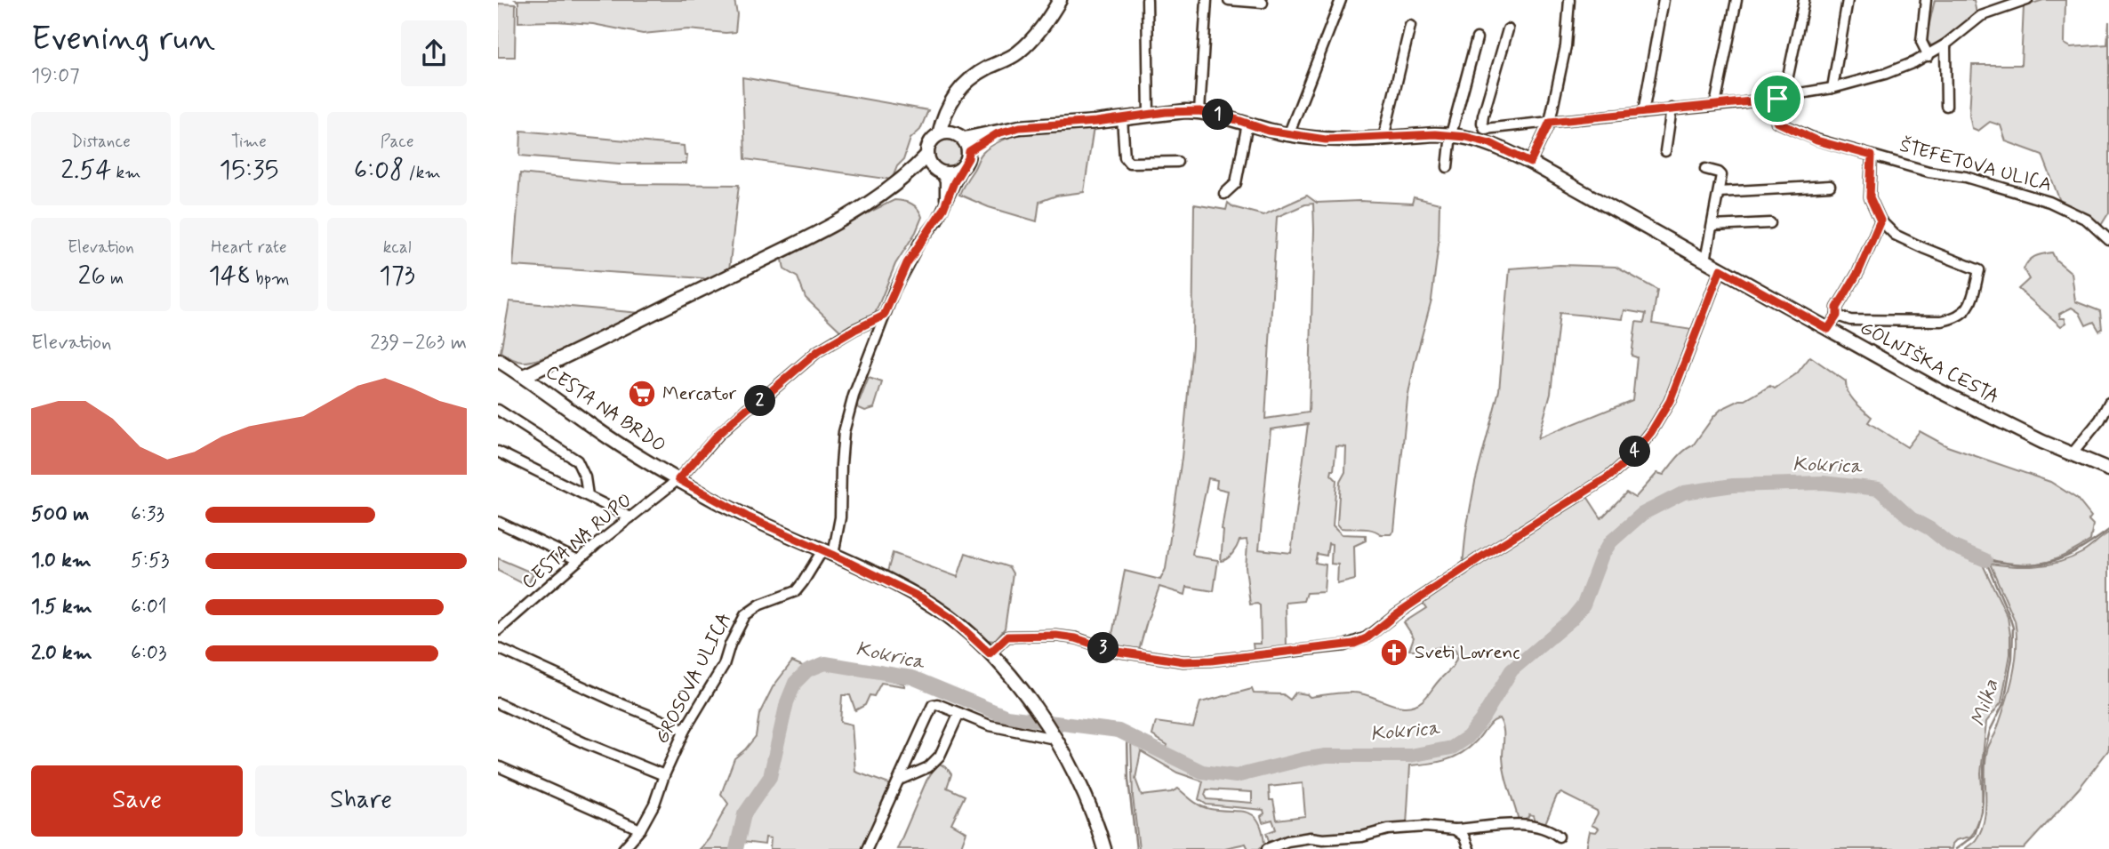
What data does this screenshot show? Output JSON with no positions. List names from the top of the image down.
{
  "streets": {
    "main road": ["GOLNIŠKA CESTA", "CESTA NA BRDO"],
    "street": ["ŠTEFETOVA ULICA", "CESTA NA RUPO", "GROSOVA ULICA"]
  },
  "crossings": [
    ["CESTA NA BRDO", "CESTA NA RUPO"],
    ["CESTA NA BRDO", "GROSOVA ULICA"]
  ],
  "water": ["Kokrica", "Milka"],
  "places": {
    "supermarket": ["Mercator"],
    "church": ["Sveti Lovrenc"]
  },
  "page": {
    "heading": ["Evening run", "19:07"],
    "pins": [
      "1",
      "2",
      "4",
      "3"
    ],
    "stats": [
      ["Distance", "2.54 km"],
      ["Time", "15:35"],
      ["Pace", "6:08 /km"],
      ["Elevation", "26 m"],
      ["Heart rate", "148 bpm"],
      ["kcal", "173"]
    ],
    "chart": ["Elevation", "239–263 m"],
    "list": [
      {
        "name": "500 m",
        "note": "6:33"
      },
      {
        "name": "1.0 km",
        "note": "5:53"
      },
      {
        "name": "1.5 km",
        "note": "6:01"
      },
      {
        "name": "2.0 km",
        "note": "6:03"
      }
    ],
    "buttons": ["Save", "Share"]
  }
}
